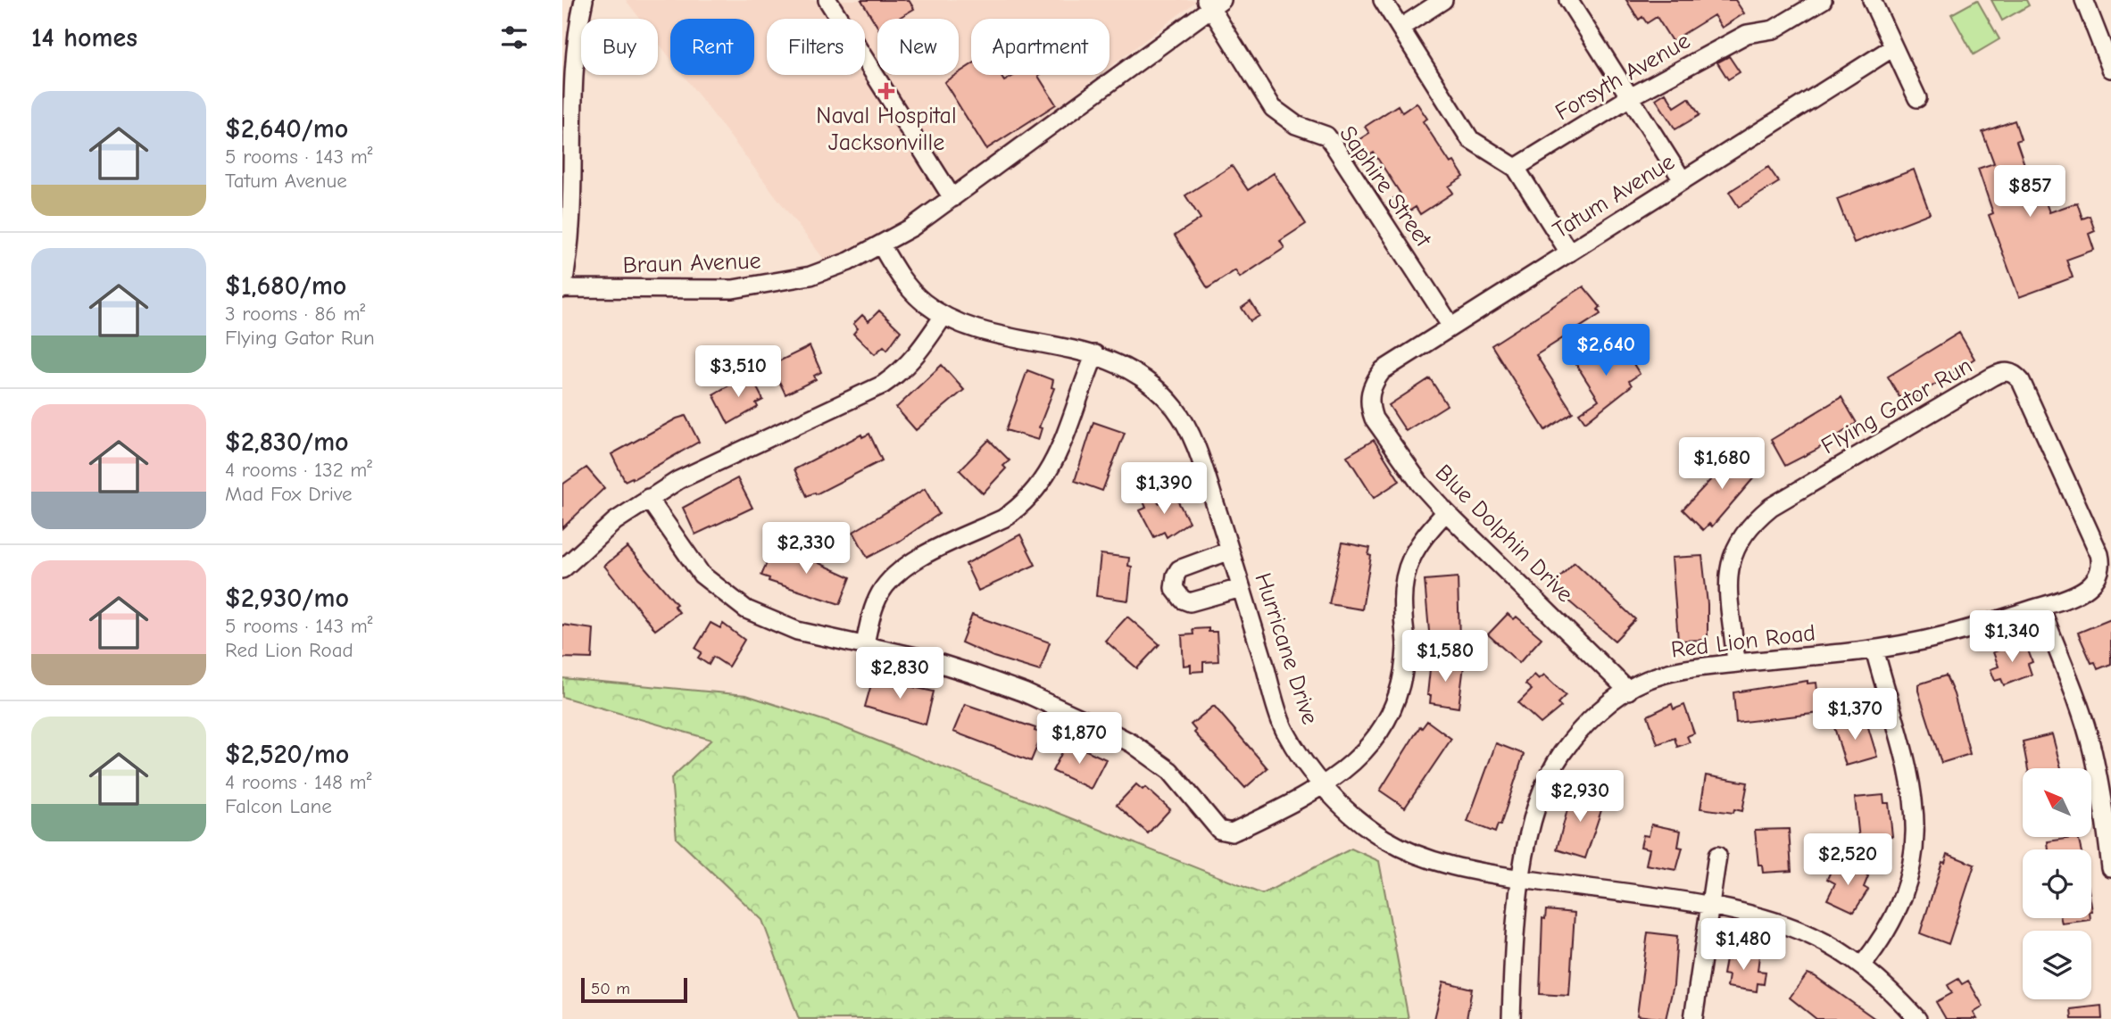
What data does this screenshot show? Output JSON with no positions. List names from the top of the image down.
{
  "streets": {
    "street": [
      "Forsyth Avenue",
      "Saphire Street",
      "Tatum Avenue",
      "Braun Avenue",
      "Flying Gator Run",
      "Blue Dolphin Drive",
      "Red Lion Road",
      "Hurricane Drive"
    ]
  },
  "crossings": [
    ["Saphire Street", "Tatum Avenue"],
    ["Saphire Street", "Braun Avenue"],
    ["Tatum Avenue", "Blue Dolphin Drive"],
    ["Braun Avenue", "Hurricane Drive"],
    ["Flying Gator Run", "Red Lion Road"],
    ["Blue Dolphin Drive", "Red Lion Road"],
    ["Red Lion Road", "Hurricane Drive"]
  ],
  "places": {
    "health": ["Naval Hospital Jacksonville"]
  },
  "scale_bar": "50 m",
  "north": "top left",
  "page": {
    "heading": "14 homes",
    "chip": [
      "Buy",
      "Rent",
      "Filters",
      "New",
      "Apartment"
    ],
    "list": [
      {
        "name": "$2,640/mo",
        "note": "5 rooms · 143 m² · Tatum Avenue"
      },
      {
        "name": "$1,680/mo",
        "note": "3 rooms · 86 m² · Flying Gator Run"
      },
      {
        "name": "$2,830/mo",
        "note": "4 rooms · 132 m² · Mad Fox Drive"
      },
      {
        "name": "$2,930/mo",
        "note": "5 rooms · 143 m² · Red Lion Road"
      },
      {
        "name": "$2,520/mo",
        "note": "4 rooms · 148 m² · Falcon Lane"
      }
    ],
    "price": [
      "$857",
      "$2,640",
      "$3,510",
      "$1,680",
      "$1,390",
      "$2,330",
      "$1,340",
      "$1,580",
      "$2,830",
      "$1,370",
      "$1,870",
      "$2,930",
      "$2,520",
      "$1,480"
    ],
    "scale": "50 m"
  }
}
